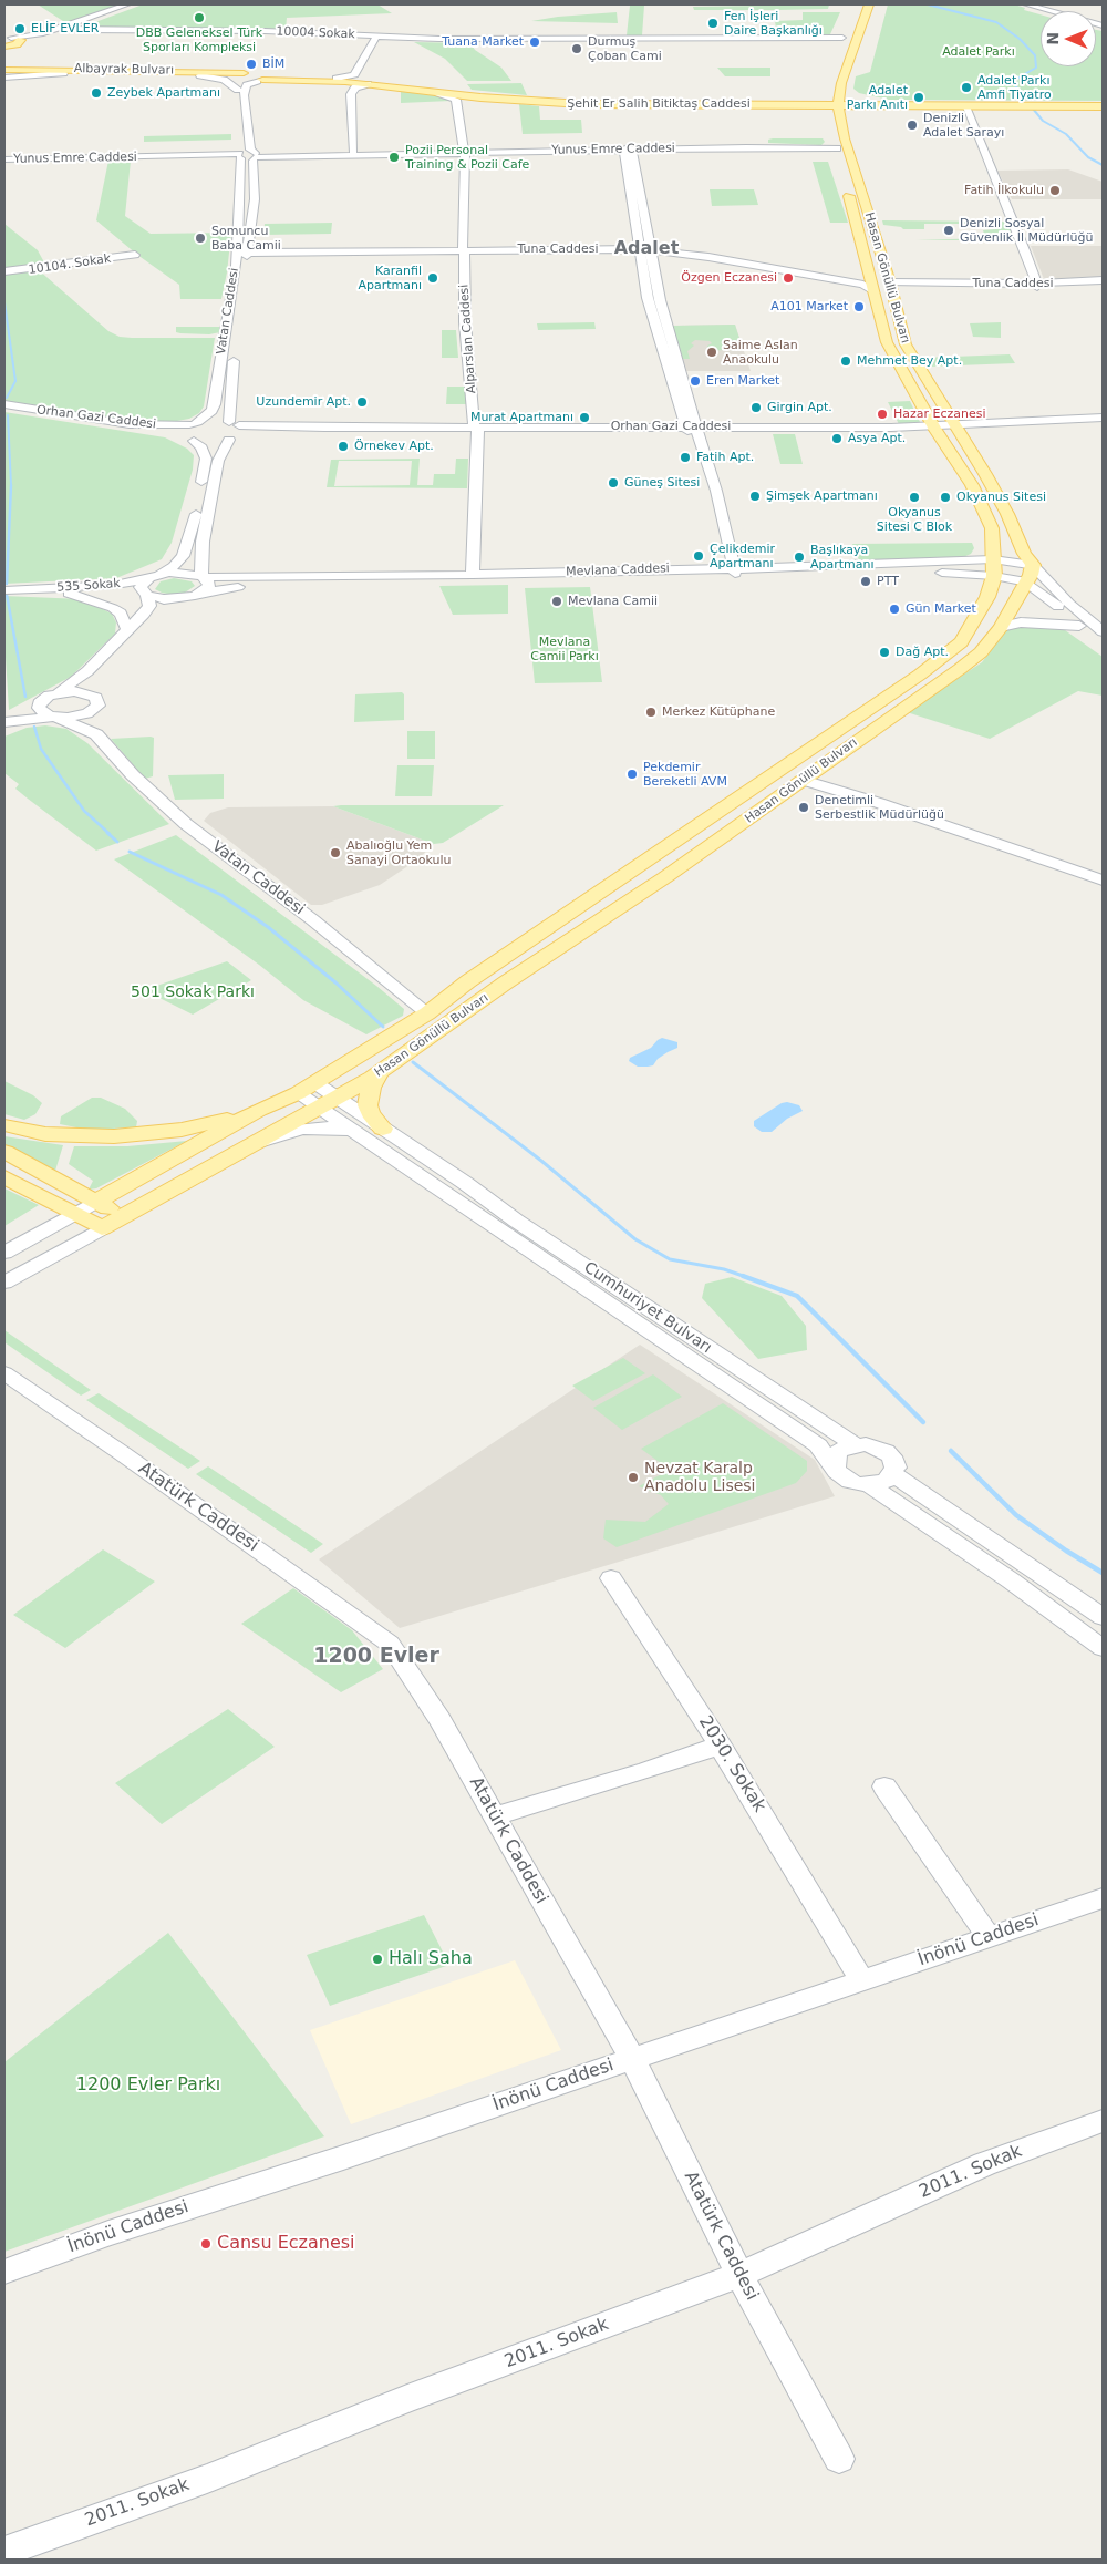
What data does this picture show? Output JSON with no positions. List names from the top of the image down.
{
  "streets": {
    "main road": ["Albayrak Bulvarı", "Şehit Er Salih Bitiktaş Caddesi", "Hasan Gönüllü Bulvarı"],
    "street": [
      "10004 Sokak",
      "Yunus Emre Caddesi",
      "Tuna Caddesi",
      "10104. Sokak",
      "Vatan Caddesi",
      "Alparslan Caddesi",
      "Orhan Gazi Caddesi",
      "Mevlana Caddesi",
      "535 Sokak",
      "Cumhuriyet Bulvarı",
      "Atatürk Caddesi",
      "2030. Sokak",
      "İnönü Caddesi",
      "2011. Sokak"
    ]
  },
  "crossings": [
    ["Yunus Emre Caddesi", "Hasan Gönüllü Bulvarı"],
    ["Yunus Emre Caddesi", "Vatan Caddesi"],
    ["Yunus Emre Caddesi", "Alparslan Caddesi"],
    ["Tuna Caddesi", "Hasan Gönüllü Bulvarı"],
    ["Tuna Caddesi", "Vatan Caddesi"],
    ["Tuna Caddesi", "Alparslan Caddesi"],
    ["Hasan Gönüllü Bulvarı", "Vatan Caddesi"],
    ["Hasan Gönüllü Bulvarı", "Orhan Gazi Caddesi"],
    ["Hasan Gönüllü Bulvarı", "Mevlana Caddesi"],
    ["Hasan Gönüllü Bulvarı", "Cumhuriyet Bulvarı"],
    ["Vatan Caddesi", "Orhan Gazi Caddesi"],
    ["Vatan Caddesi", "Mevlana Caddesi"],
    ["Alparslan Caddesi", "Orhan Gazi Caddesi"],
    ["Alparslan Caddesi", "Mevlana Caddesi"],
    ["Atatürk Caddesi", "İnönü Caddesi"],
    ["Atatürk Caddesi", "2011. Sokak"],
    ["2030. Sokak", "İnönü Caddesi"]
  ],
  "districts": ["Adalet", "1200 Evler"],
  "parks": [
    "Adalet Parkı",
    "Mevlana Camii Parkı",
    "501 Sokak Parkı",
    "1200 Evler Parkı"
  ],
  "places": [
    "DBB Geleneksel Türk Sporları Kompleksi",
    "Fen İşleri Daire Başkanlığı",
    "ELİF EVLER",
    "Tuana Market",
    "Durmuş Çoban Cami",
    "BİM",
    "Adalet Parkı Amfi Tiyatro",
    "Zeybek Apartmanı",
    "Adalet Parkı Anıtı",
    "Denizli Adalet Sarayı",
    "Pozii Personal Training & Pozii Cafe",
    "Fatih İlkokulu",
    "Denizli Sosyal Güvenlik İl Müdürlüğü",
    "Somuncu Baba Camii",
    "Karanfil Apartmanı",
    "Özgen Eczanesi",
    "A101 Market",
    "Saime Aslan Anaokulu",
    "Mehmet Bey Apt.",
    "Eren Market",
    "Uzundemir Apt.",
    "Girgin Apt.",
    "Hazar Eczanesi",
    "Murat Apartmanı",
    "Asya Apt.",
    "Örnekev Apt.",
    "Fatih Apt.",
    "Güneş Sitesi",
    "Şimşek Apartmanı",
    "Okyanus Sitesi C Blok",
    "Okyanus Sitesi",
    "Çelikdemir Apartmanı",
    "Başlıkaya Apartmanı",
    "PTT",
    "Mevlana Camii",
    "Gün Market",
    "Dağ Apt.",
    "Merkez Kütüphane",
    "Pekdemir Bereketli AVM",
    "Denetimli Serbestlik Müdürlüğü",
    "Abalıoğlu Yem Sanayi Ortaokulu",
    "Nevzat Karalp Anadolu Lisesi",
    "Halı Saha",
    "Cansu Eczanesi"
  ],
  "north": "left"
}
